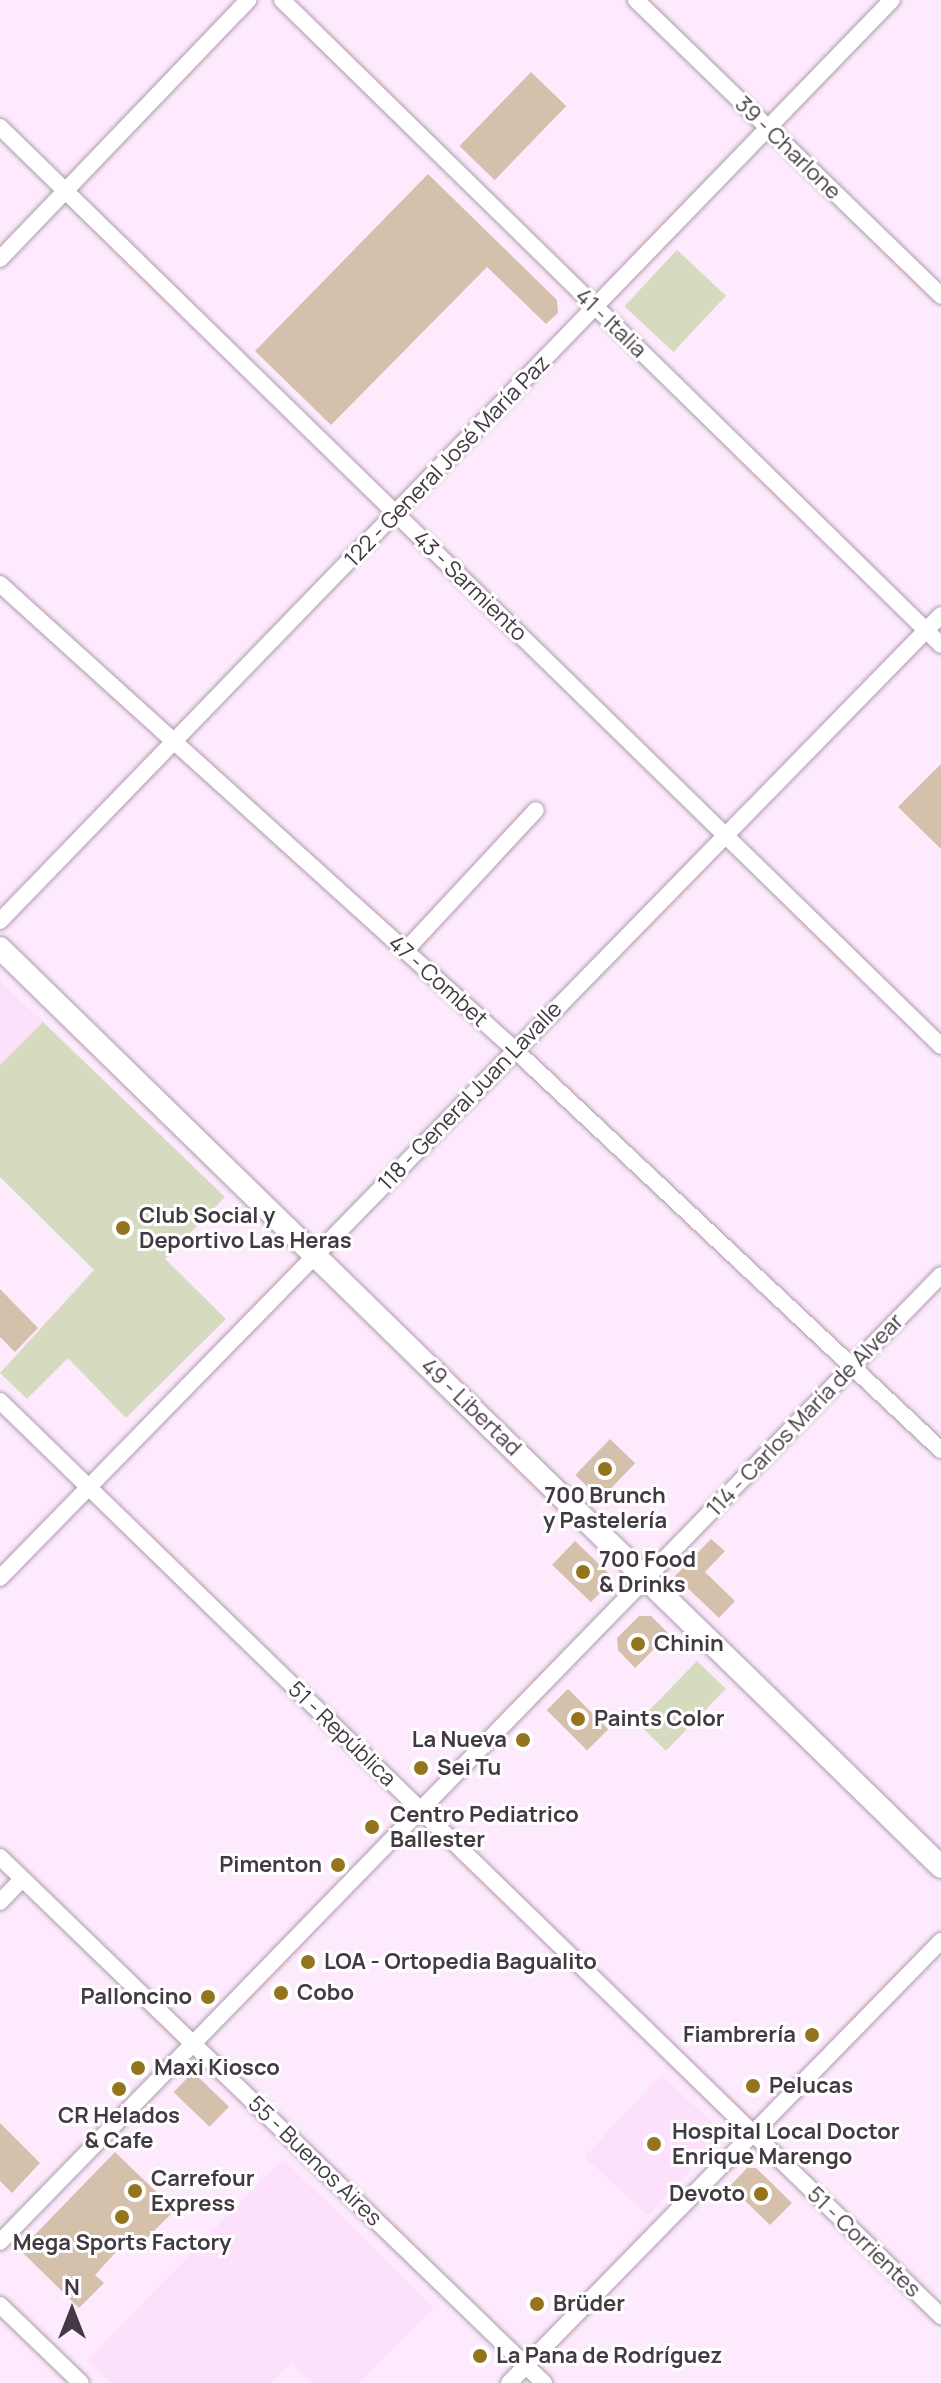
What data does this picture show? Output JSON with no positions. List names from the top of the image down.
{
  "streets": {
    "street": [
      "39 - Charlone",
      "41 - Italia",
      "122 - General José María Paz",
      "43 - Sarmiento",
      "47 - Combet",
      "118 - General Juan Lavalle",
      "49 - Libertad",
      "114 - Carlos María de Alvear",
      "51 - República",
      "55 - Buenos Aires",
      "51 - Corrientes"
    ]
  },
  "crossings": [
    ["39 - Charlone", "122 - General José María Paz"],
    ["41 - Italia", "122 - General José María Paz"],
    ["41 - Italia", "118 - General Juan Lavalle"],
    ["122 - General José María Paz", "43 - Sarmiento"],
    ["122 - General José María Paz", "47 - Combet"],
    ["43 - Sarmiento", "118 - General Juan Lavalle"],
    ["47 - Combet", "118 - General Juan Lavalle"],
    ["47 - Combet", "114 - Carlos María de Alvear"],
    ["118 - General Juan Lavalle", "49 - Libertad"],
    ["118 - General Juan Lavalle", "51 - República"],
    ["49 - Libertad", "114 - Carlos María de Alvear"],
    ["114 - Carlos María de Alvear", "51 - República"],
    ["114 - Carlos María de Alvear", "55 - Buenos Aires"],
    ["51 - República", "51 - Corrientes"]
  ],
  "places": [
    "Club Social y Deportivo Las Heras",
    "700 Brunch y Pastelería",
    "700 Food & Drinks",
    "Chinin",
    "Paints Color",
    "La Nueva",
    "Sei Tu",
    "Centro Pediatrico Ballester",
    "Pimenton",
    "LOA - Ortopedia Bagualito",
    "Cobo",
    "Palloncino",
    "Fiambrería",
    "Maxi Kiosco",
    "Pelucas",
    "CR Helados & Cafe",
    "Hospital Local Doctor Enrique Marengo",
    "Carrefour Express",
    "Devoto",
    "Mega Sports Factory",
    "Brüder",
    "La Pana de Rodríguez"
  ],
  "north": "top"
}
